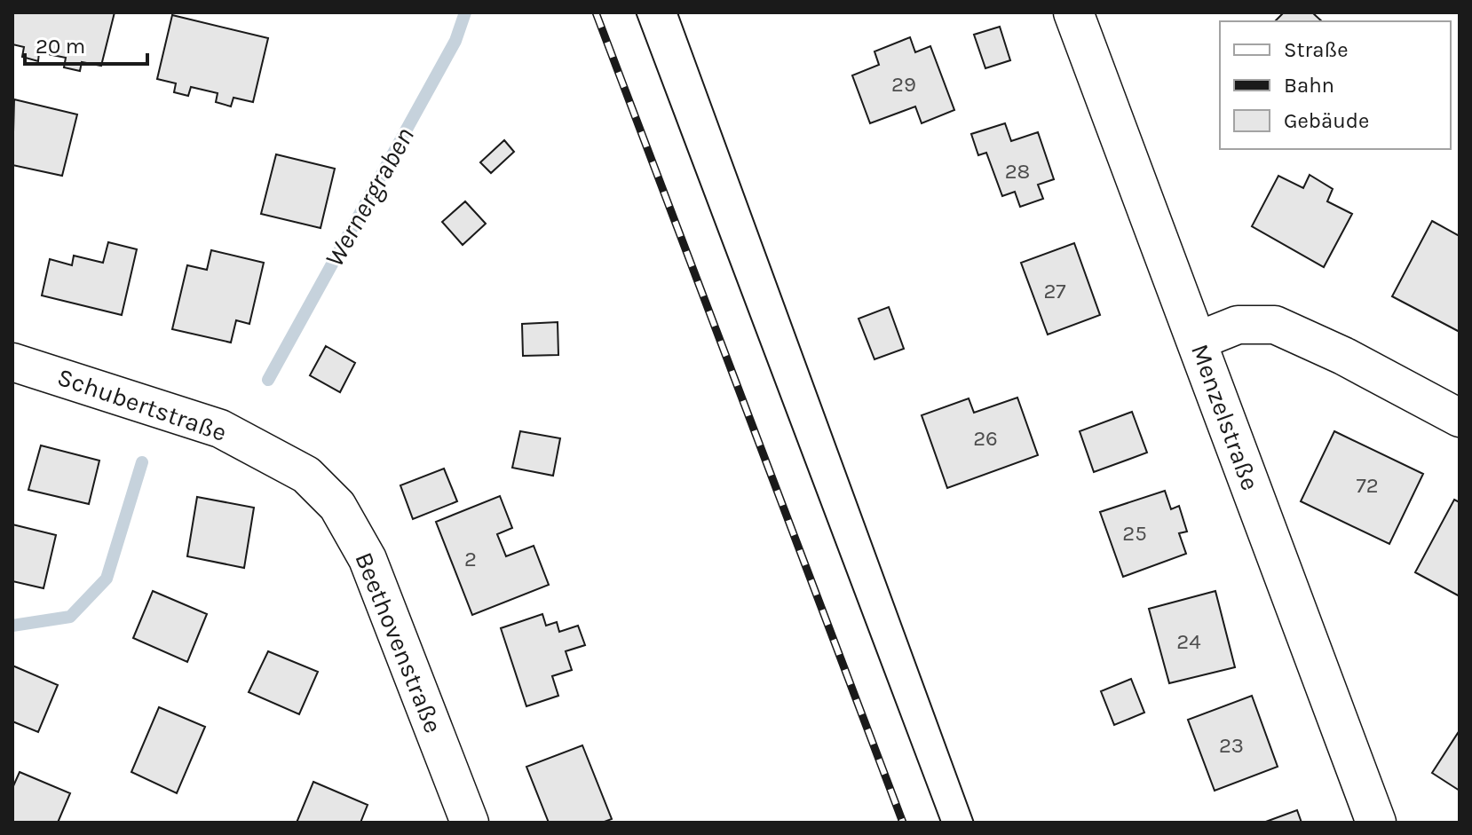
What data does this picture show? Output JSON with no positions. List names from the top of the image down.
{
  "streets": {
    "street": ["Schubertstraße", "Menzelstraße", "Beethovenstraße"]
  },
  "crossings": [
    ["Schubertstraße", "Beethovenstraße"]
  ],
  "water": ["Wernergraben"],
  "house_numbers": [
    "29",
    "28",
    "27",
    "26",
    "72",
    "25",
    "2",
    "24",
    "23"
  ],
  "legend": ["Straße", "Bahn", "Gebäude"],
  "scale_bar": "20 m"
}
